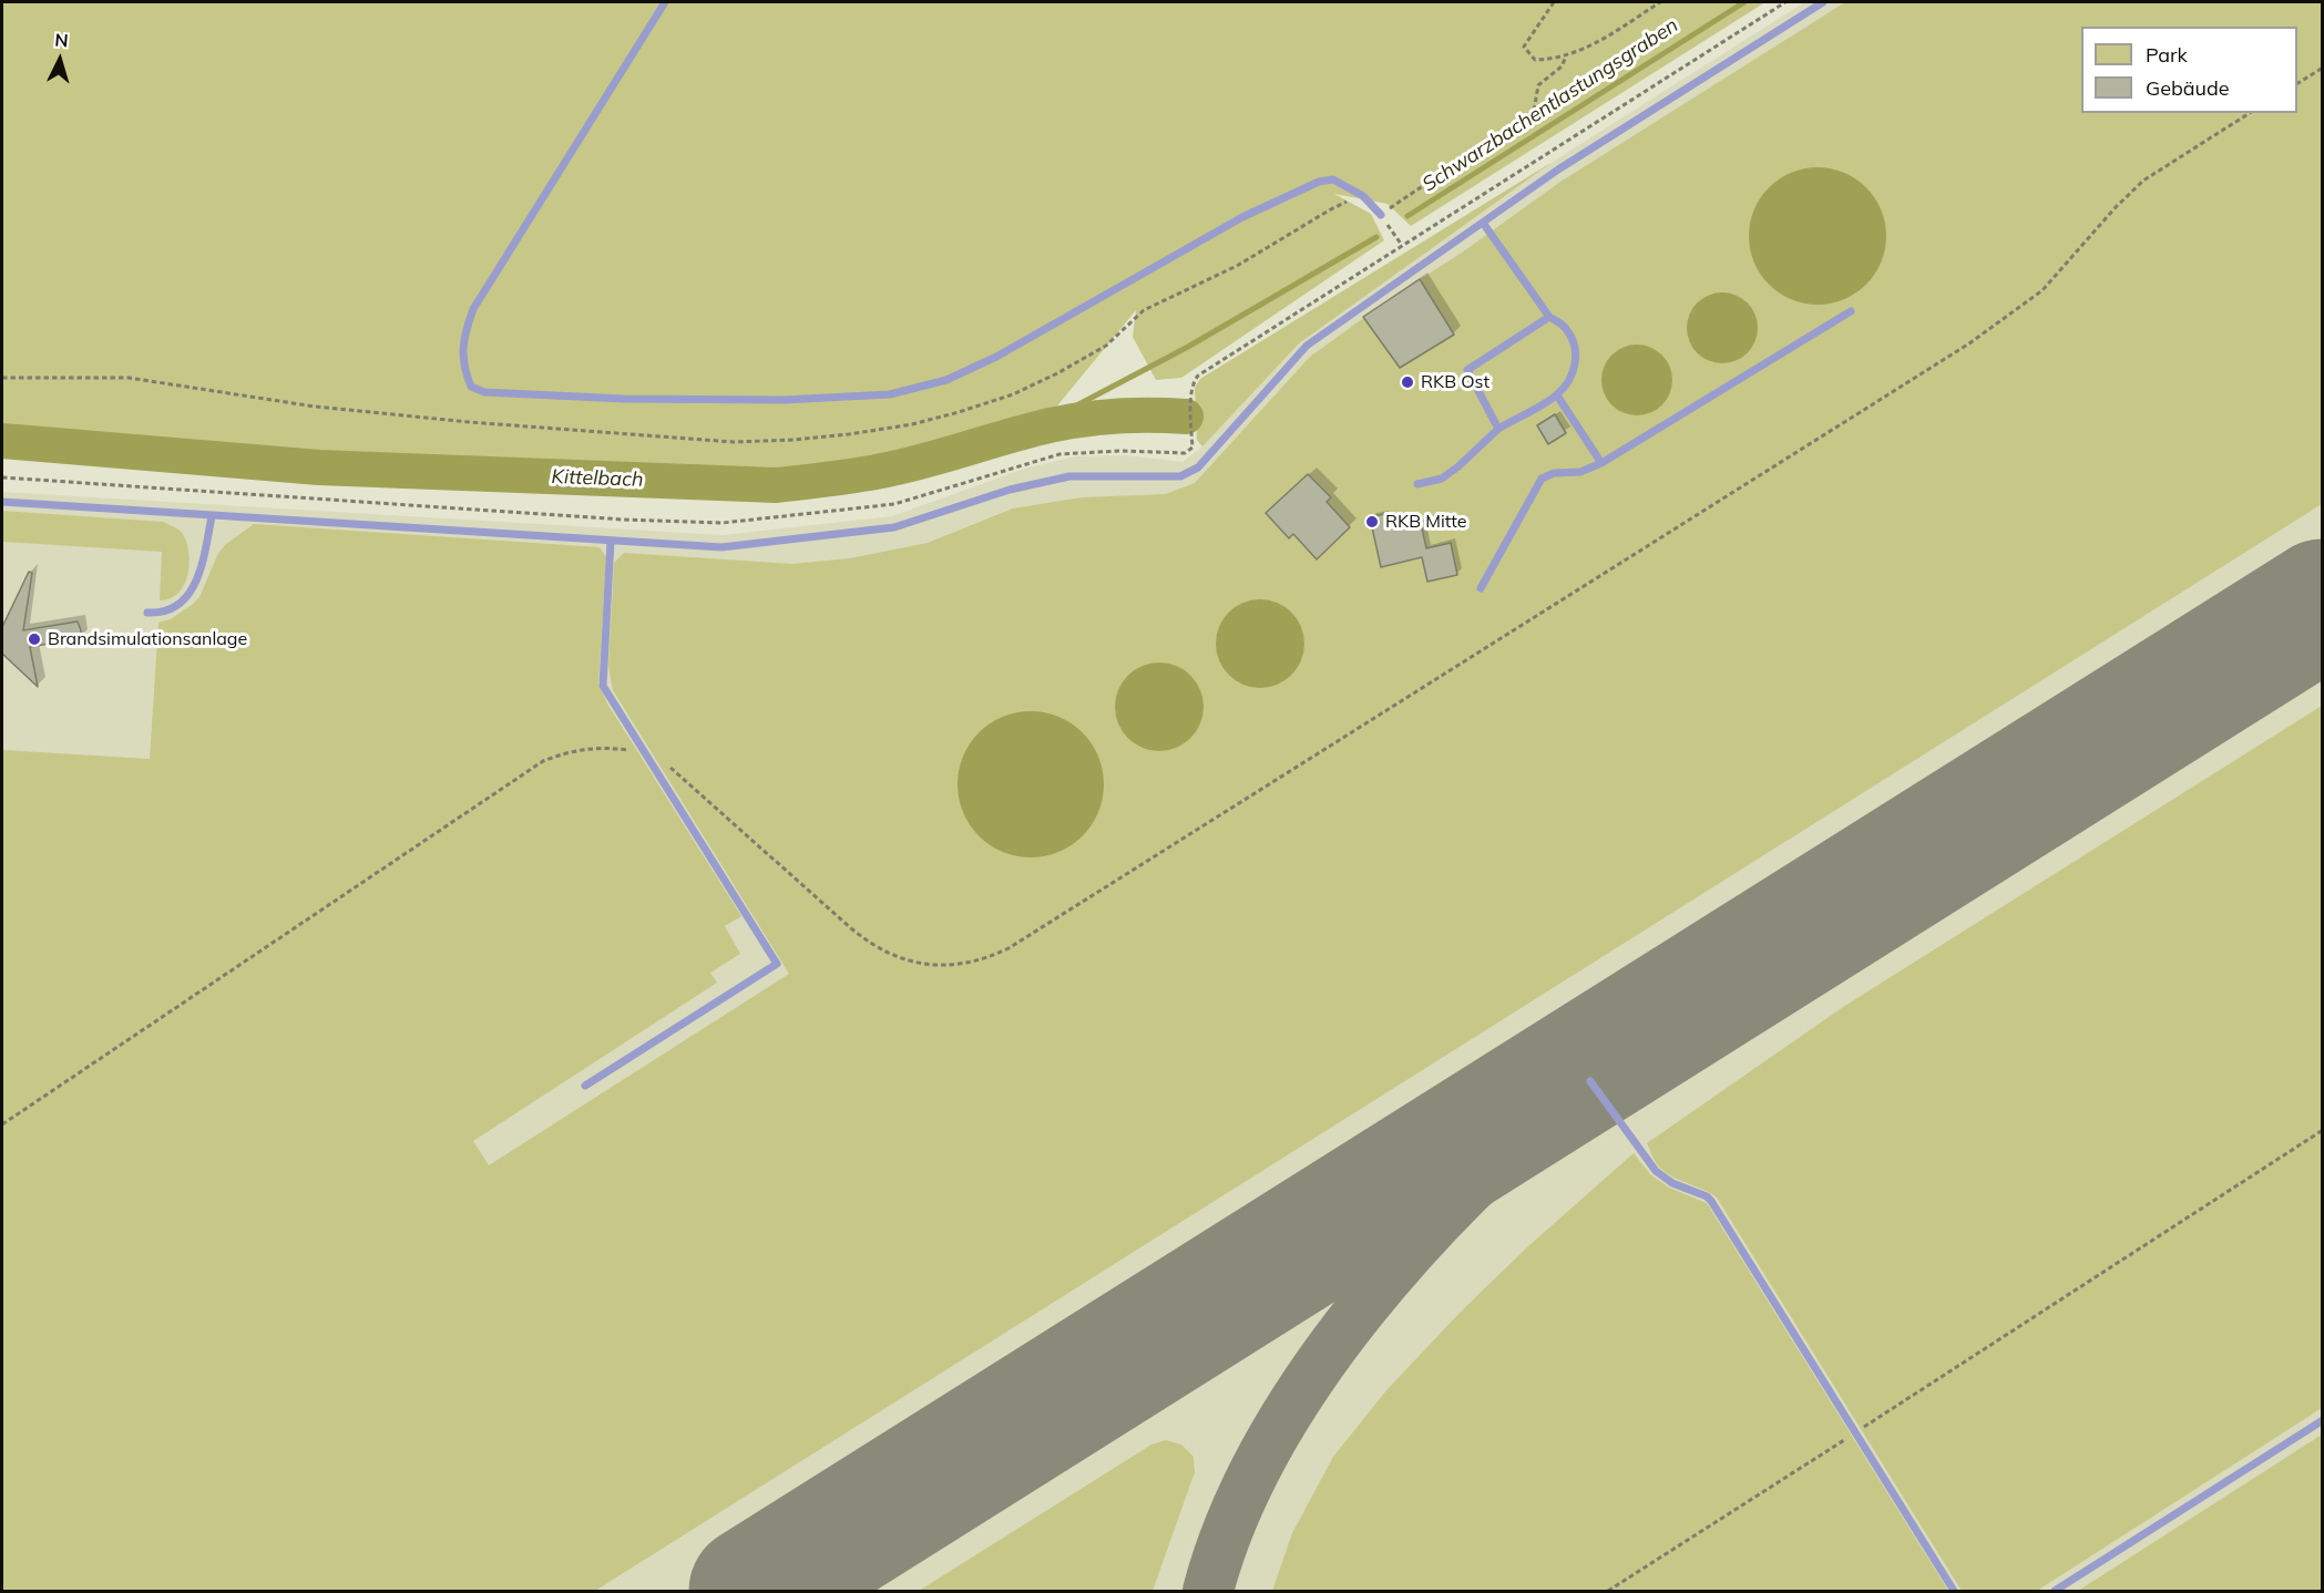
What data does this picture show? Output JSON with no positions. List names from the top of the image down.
{
  "water": ["Schwarzbachentlastungsgraben", "Kittelbach"],
  "places": ["RKB Ost", "RKB Mitte", "Brandsimulationsanlage"],
  "legend": ["Park", "Gebäude"],
  "north": "top"
}
